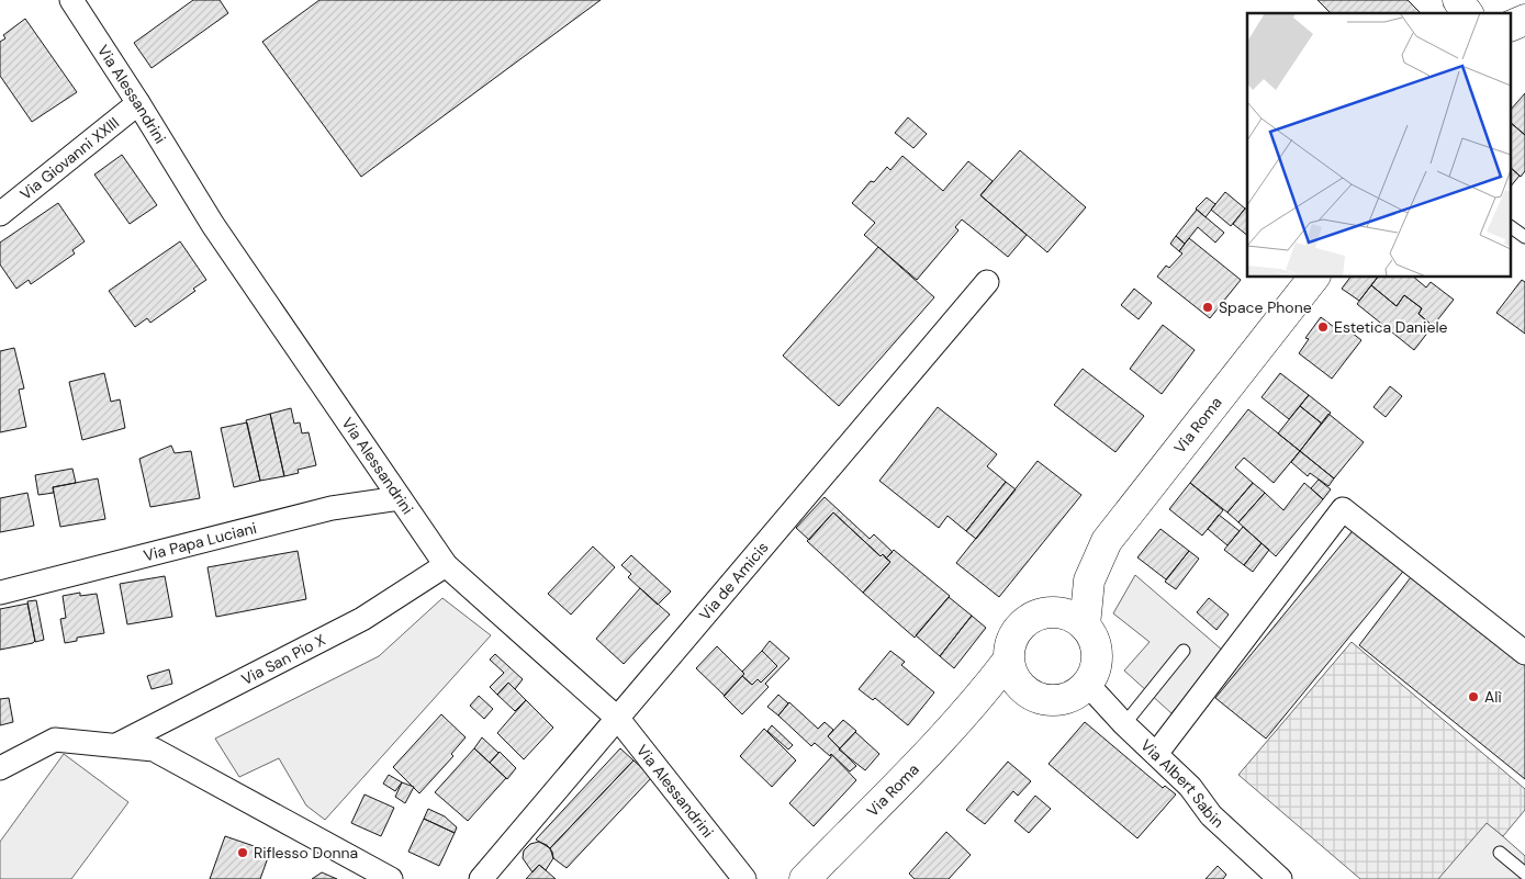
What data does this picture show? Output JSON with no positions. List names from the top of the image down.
{
  "streets": {
    "main road": ["Via Roma"],
    "street": [
      "Via Alessandrini",
      "Via Giovanni XXIII",
      "Via Papa Luciani",
      "Via de Amicis",
      "Via San Pio X",
      "Via Albert Sabin"
    ]
  },
  "crossings": [
    ["Via Alessandrini", "Via Giovanni XXIII"],
    ["Via Alessandrini", "Via Papa Luciani"],
    ["Via Alessandrini", "Via de Amicis"],
    ["Via Alessandrini", "Via San Pio X"],
    ["Via Roma", "Via Albert Sabin"]
  ],
  "places": [
    "Space Phone",
    "Estetica Daniele",
    "Alì",
    "Riflesso Donna"
  ]
}
